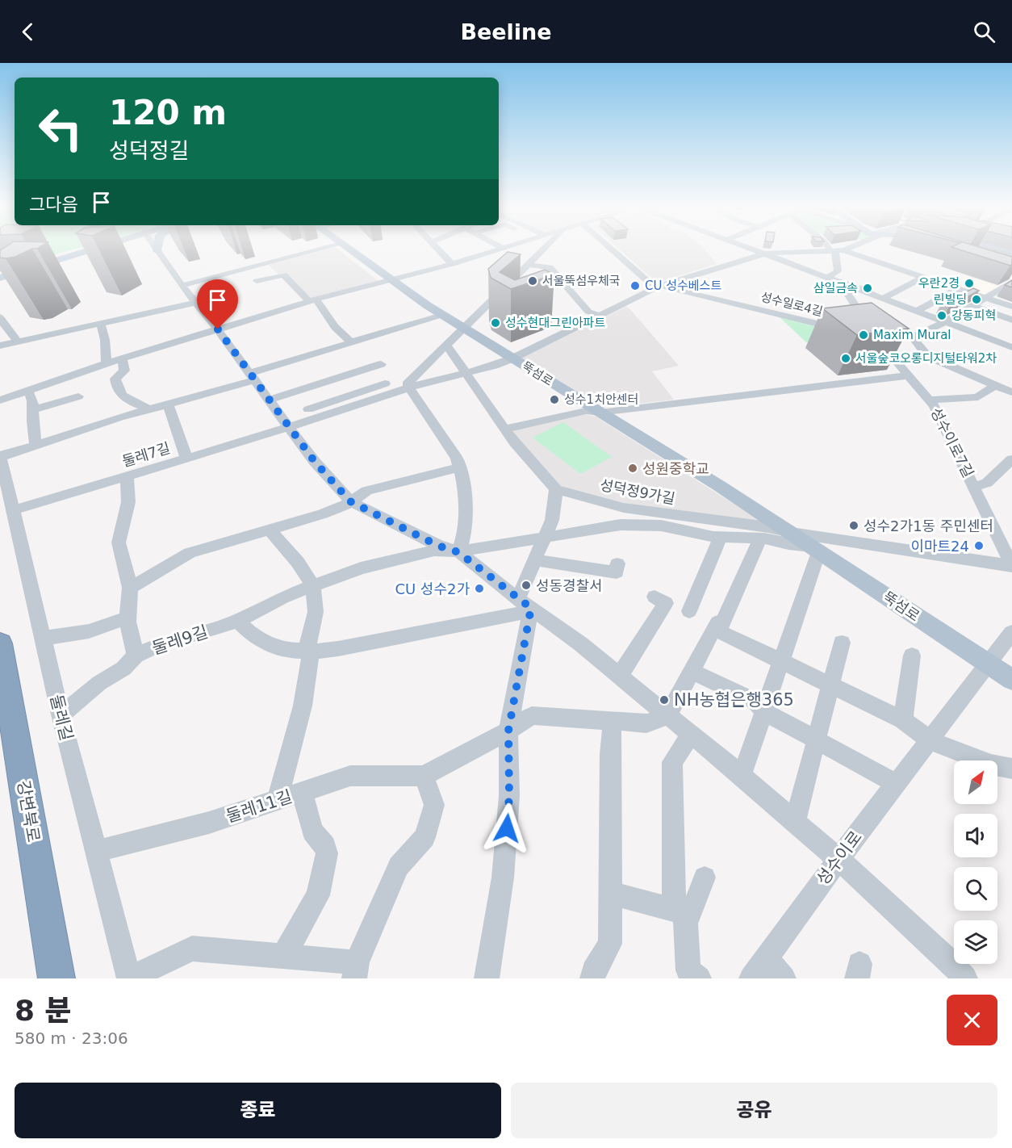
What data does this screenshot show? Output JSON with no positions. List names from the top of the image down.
{
  "streets": {
    "highway": ["강변북로"],
    "main road": ["뚝섬로"],
    "street": [
      "성수일로4길",
      "성수이로7길",
      "둘레7길",
      "성덕정9가길",
      "둘레9길",
      "둘레길",
      "둘레11길",
      "성수이로"
    ]
  },
  "crossings": [
    ["뚝섬로", "성수이로7길"],
    ["뚝섬로", "성덕정9가길"],
    ["뚝섬로", "성수이로"],
    ["둘레7길", "둘레길"],
    ["둘레9길", "둘레길"],
    ["둘레길", "둘레11길"]
  ],
  "places": [
    "서울뚝섬우체국",
    "우란2경",
    "CU 성수베스트",
    "삼일금속",
    "린빌딩",
    "강동피혁",
    "성수현대그린아파트",
    "Maxim Mural",
    "서울숲코오롱디지털타워2차",
    "성수1치안센터",
    "성원중학교",
    "성수2가1동 주민센터",
    "이마트24",
    "성동경찰서",
    "CU 성수2가",
    "NH농협은행365"
  ],
  "north": "top right",
  "page": {
    "header": "Beeline",
    "turn": ["120 m", "성덕정길"],
    "then": "그다음",
    "heading": ["8 분", "580 m · 23:06"],
    "buttons": ["종료", "공유"]
  }
}
